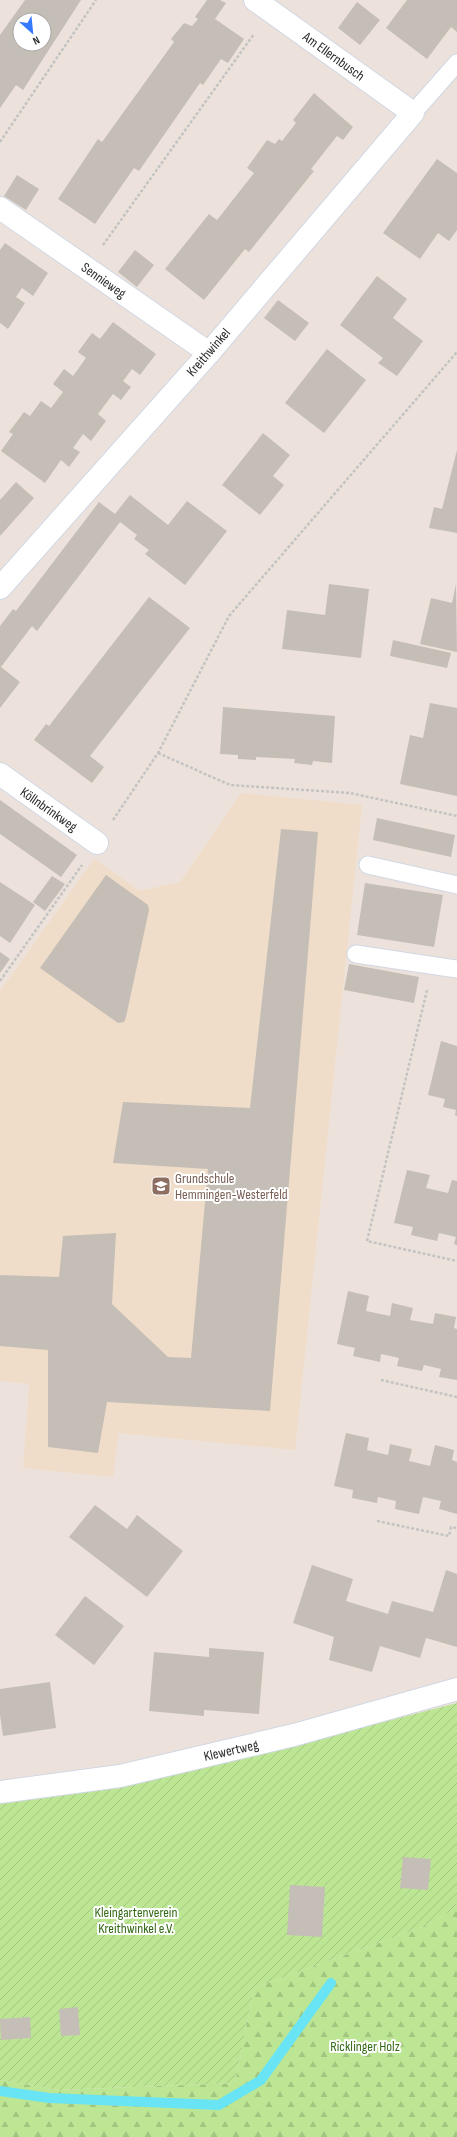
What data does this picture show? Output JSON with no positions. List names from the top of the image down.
{
  "streets": {
    "street": [
      "Am Ellernbusch",
      "Sennieweg",
      "Kreithwinkel",
      "Köllnbrinkweg",
      "Klewertweg"
    ]
  },
  "crossings": [
    ["Am Ellernbusch", "Kreithwinkel"],
    ["Sennieweg", "Kreithwinkel"]
  ],
  "parks": ["Kleingartenverein Kreithwinkel e.V.", "Ricklinger Holz"],
  "places": {
    "school or university": ["Grundschule Hemmingen-Westerfeld"]
  },
  "north": "bottom right"
}
